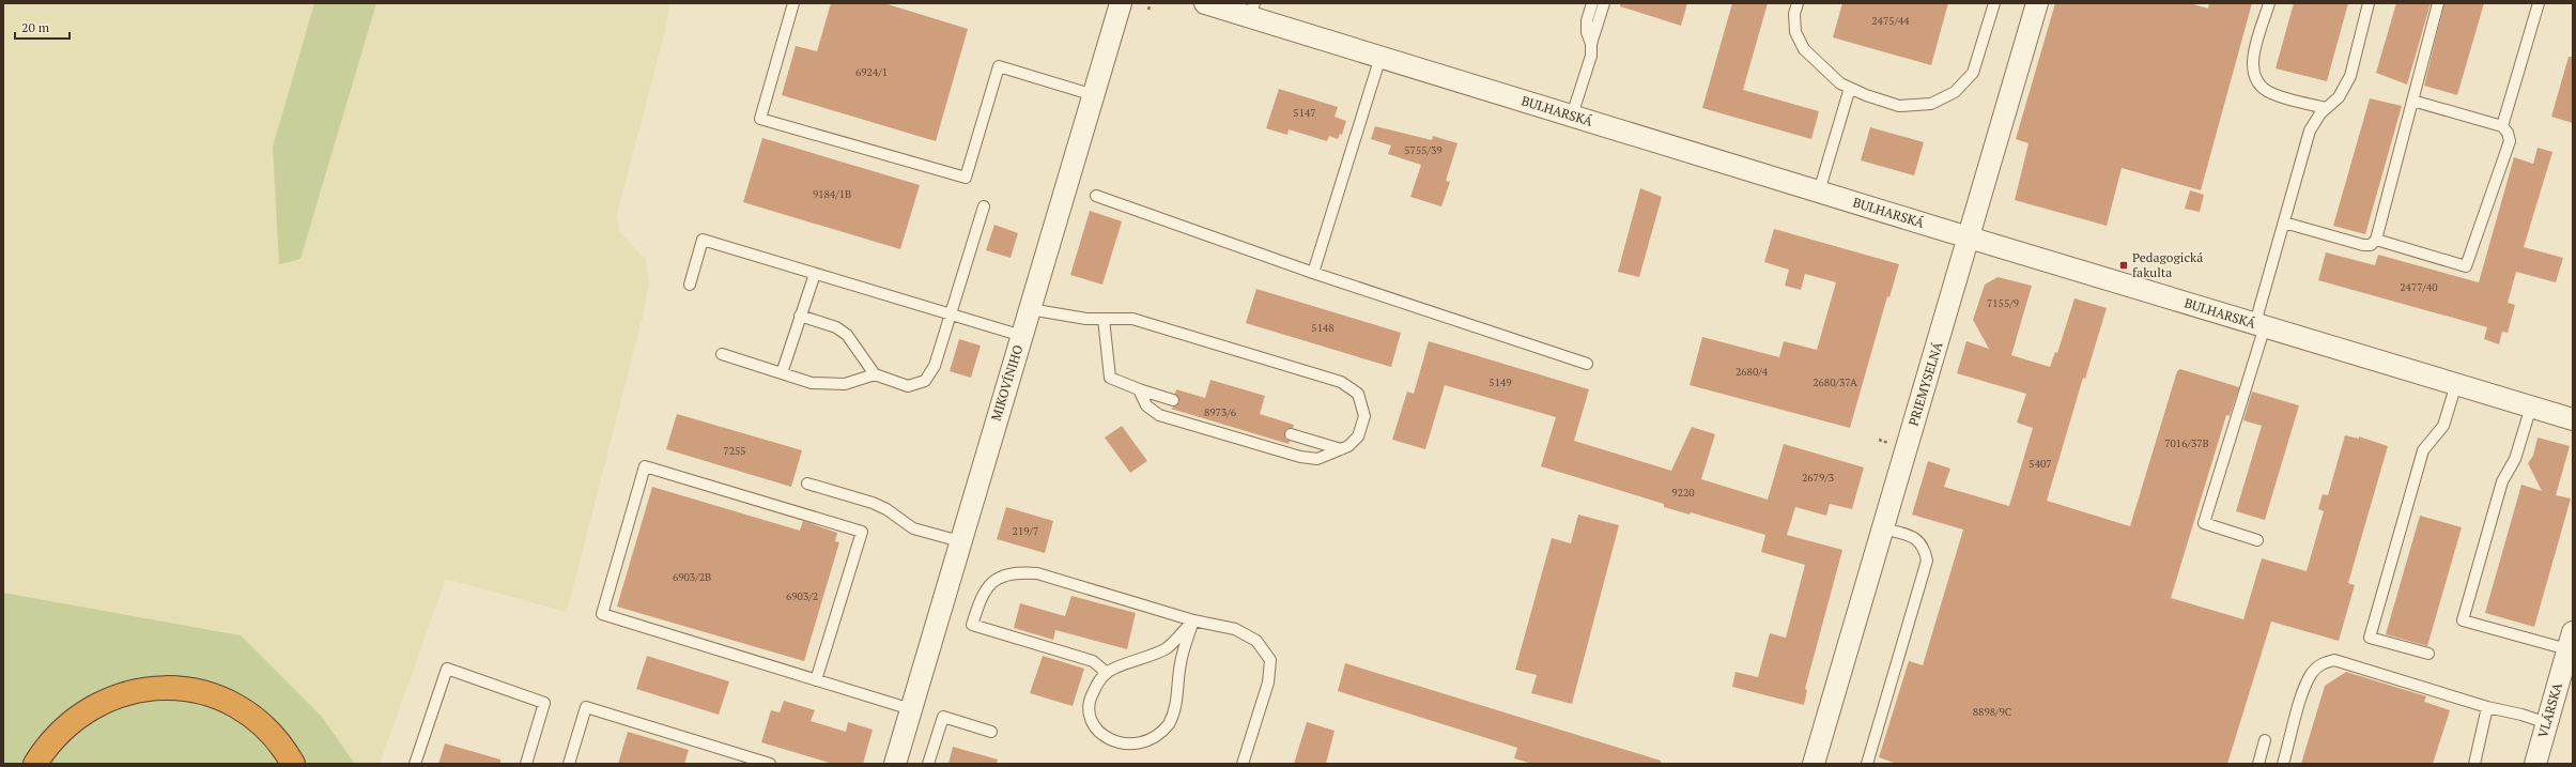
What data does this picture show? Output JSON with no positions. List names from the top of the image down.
{
  "streets": {
    "street": [
      "BULHARSKÁ",
      "MIKOVÍNIHO",
      "PRIEMYSELNÁ",
      "VLÁRSKA"
    ]
  },
  "crossings": [
    ["BULHARSKÁ", "PRIEMYSELNÁ"]
  ],
  "places": {
    "transit": ["Pedagogická fakulta"]
  },
  "house_numbers": [
    "2475/44",
    "6924/1",
    "5147",
    "5755/39",
    "9184/1B",
    "2477/40",
    "7155/9",
    "5148",
    "2680/4",
    "5149",
    "2680/37A",
    "8973/6",
    "7016/37B",
    "7255",
    "5407",
    "2679/3",
    "9220",
    "219/7",
    "6903/2B",
    "6903/2",
    "8898/9C"
  ],
  "scale_bar": "20 m"
}
